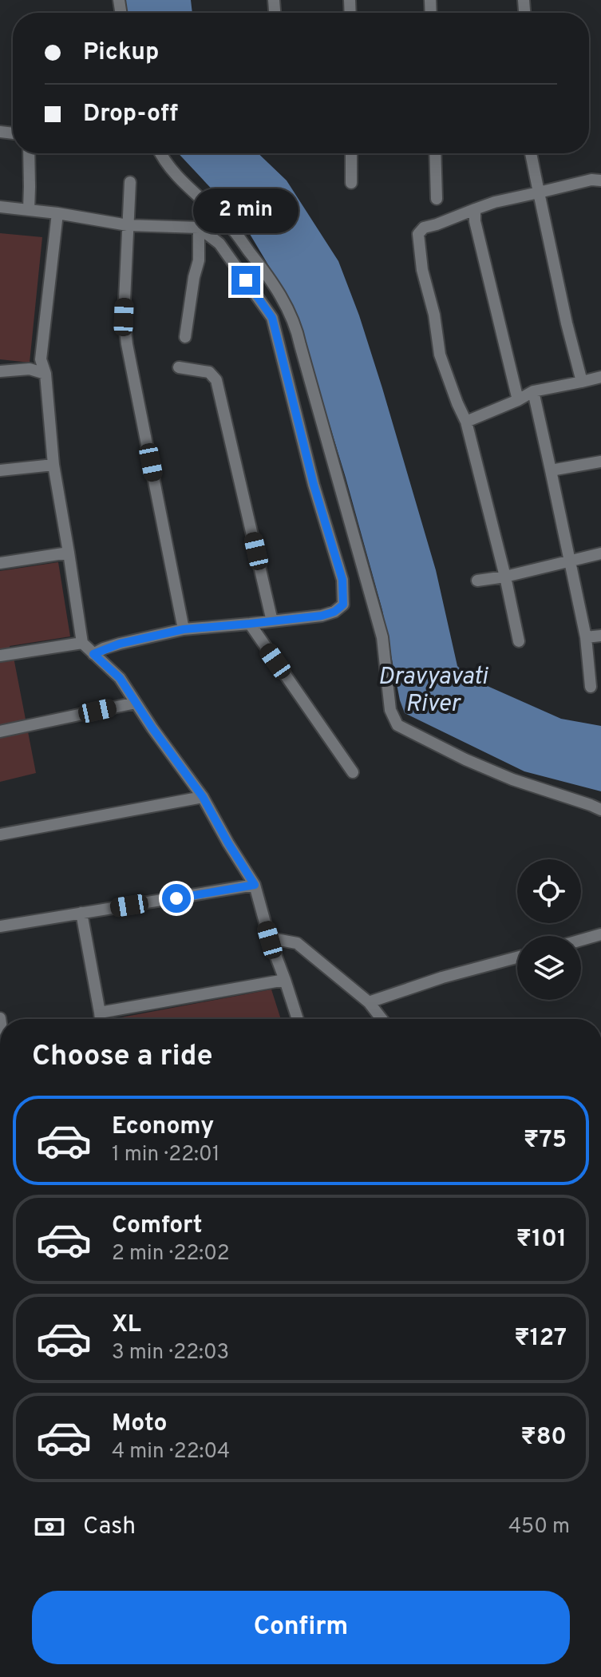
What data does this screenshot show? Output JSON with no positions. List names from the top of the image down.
{
  "water": ["Dravyavati River"],
  "page": {
    "banner": ["Pickup", "Drop-off"],
    "bubble": "2 min",
    "heading": "Choose a ride",
    "list": [
      {
        "name": "Economy",
        "note": "1 min · 22:01",
        "value": "₹75"
      },
      {
        "name": "Comfort",
        "note": "2 min · 22:02",
        "value": "₹101"
      },
      {
        "name": "XL",
        "note": "3 min · 22:03",
        "value": "₹127"
      },
      {
        "name": "Moto",
        "note": "4 min · 22:04",
        "value": "₹80"
      }
    ],
    "pay": ["Cash", "450 m"],
    "buttons": "Confirm"
  }
}
